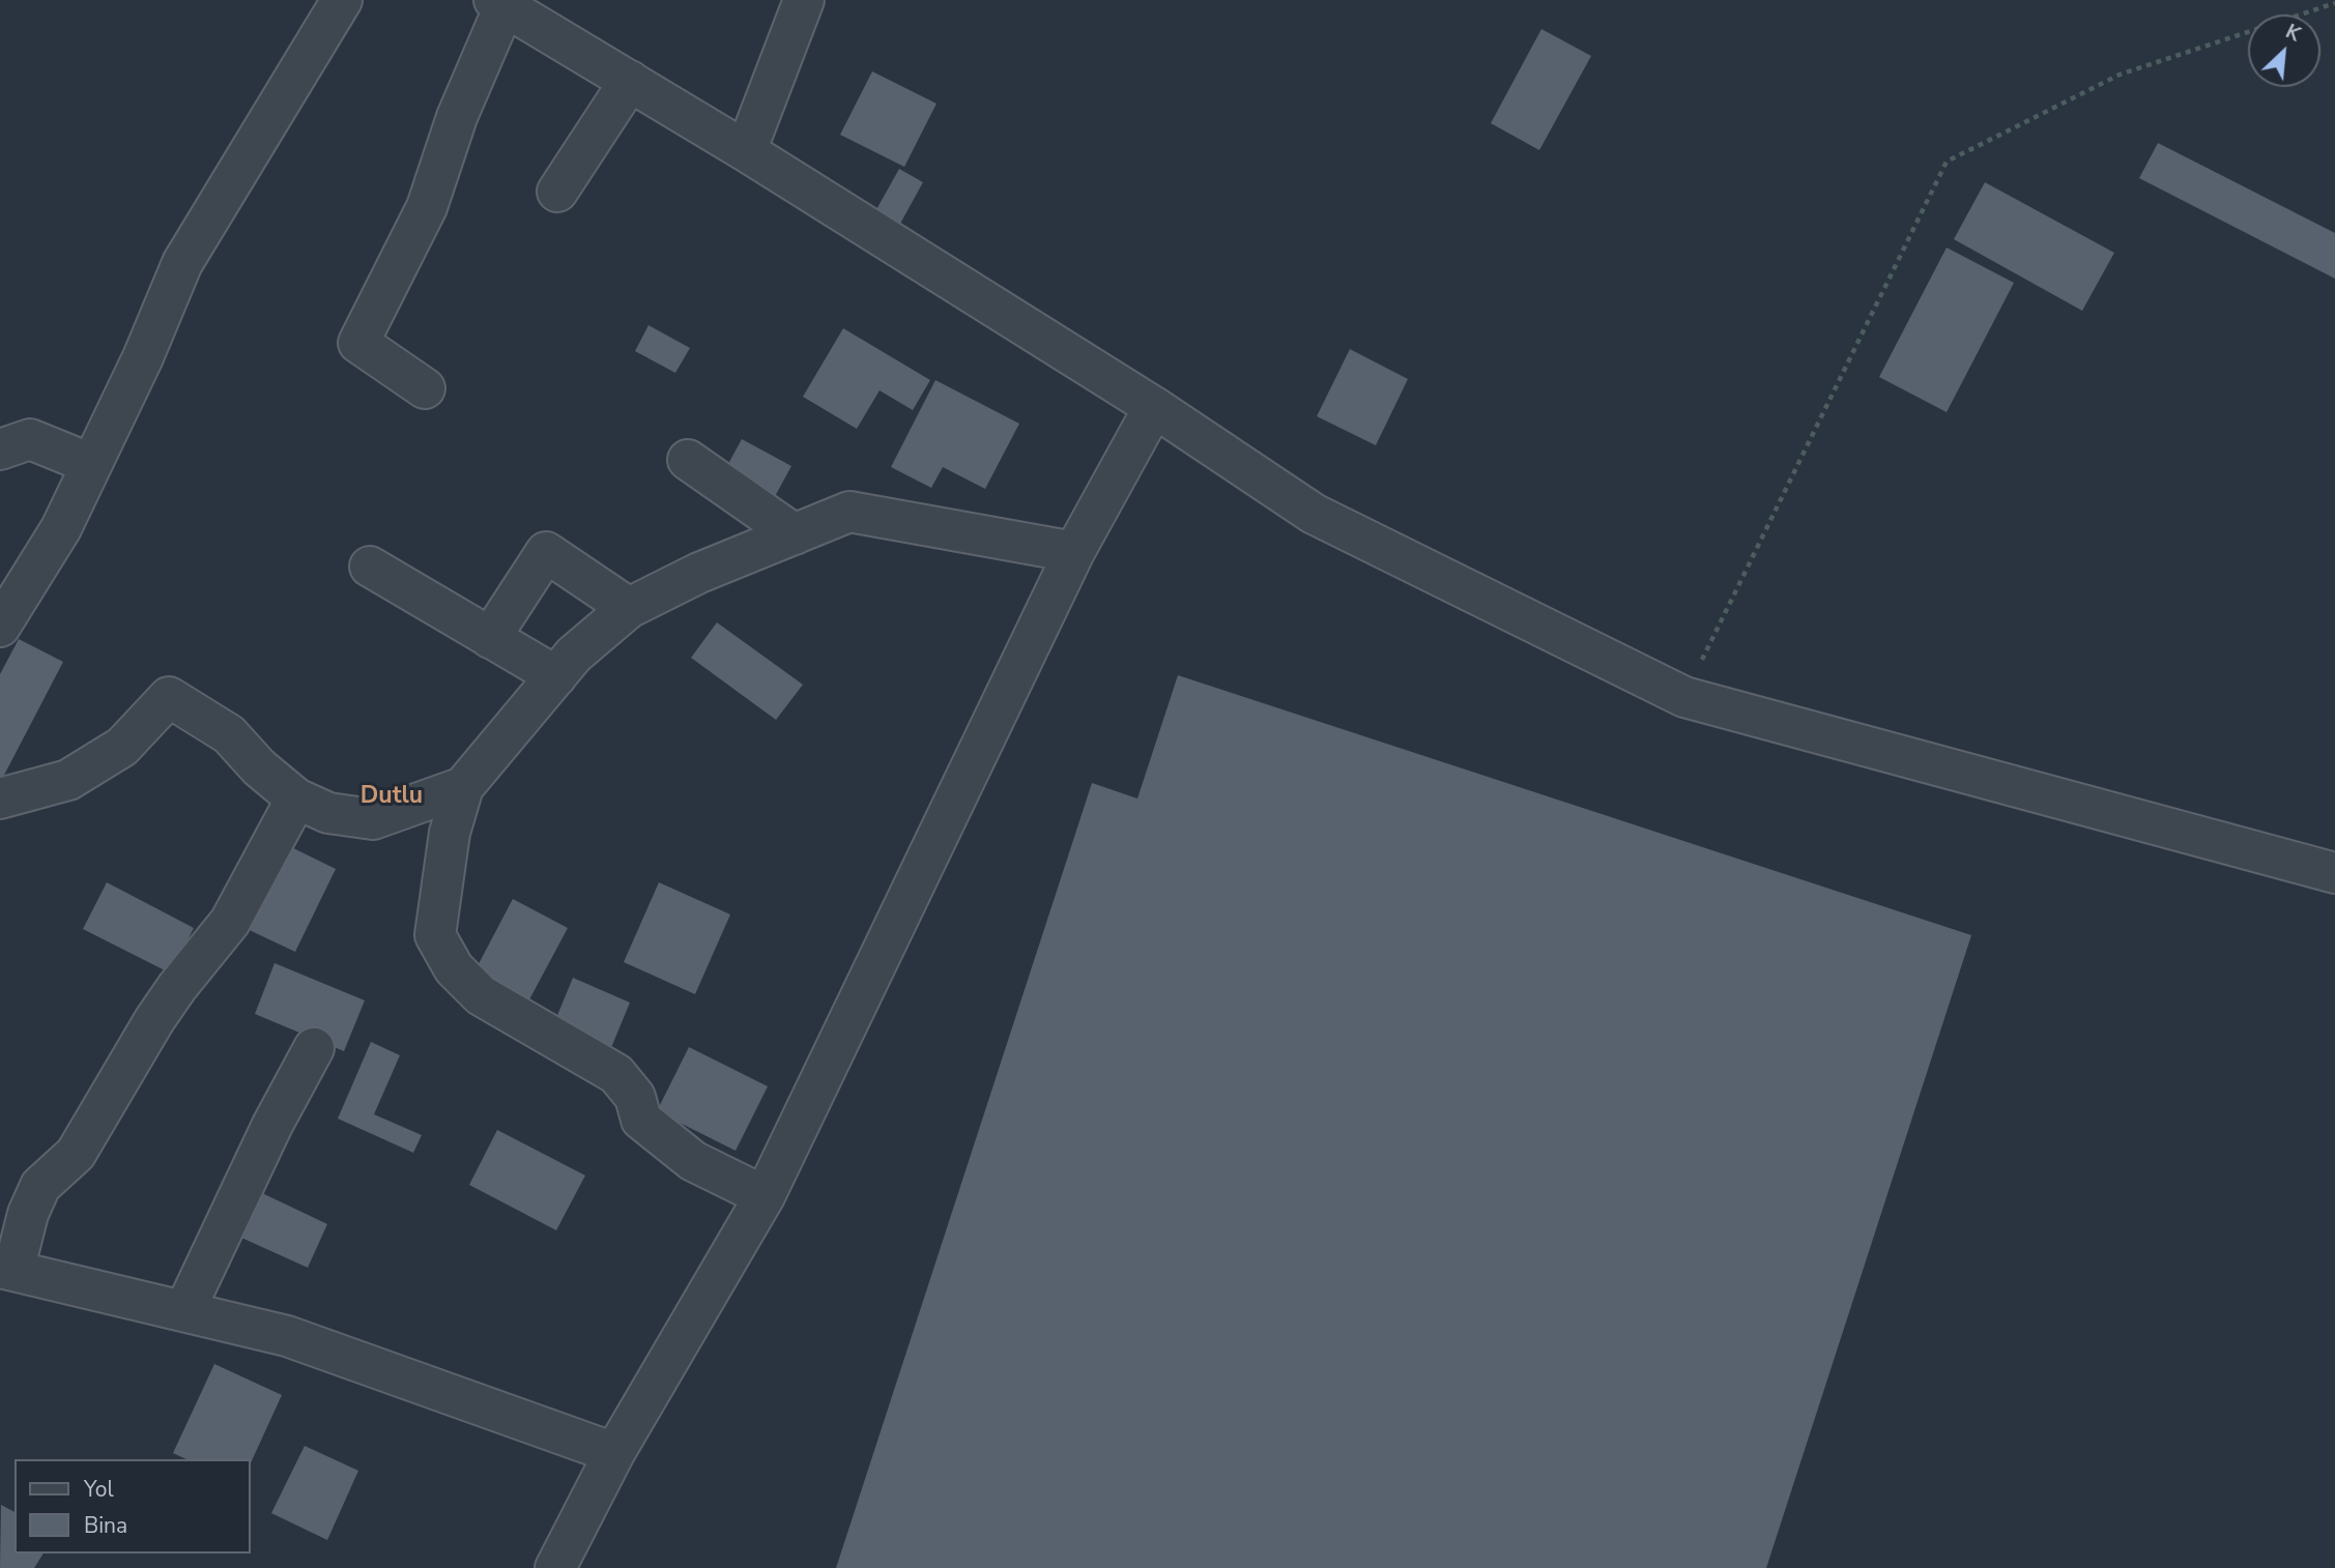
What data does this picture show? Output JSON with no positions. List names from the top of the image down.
{
  "districts": ["Dutlu"],
  "legend": ["Yol", "Bina"],
  "north": "top right"
}
